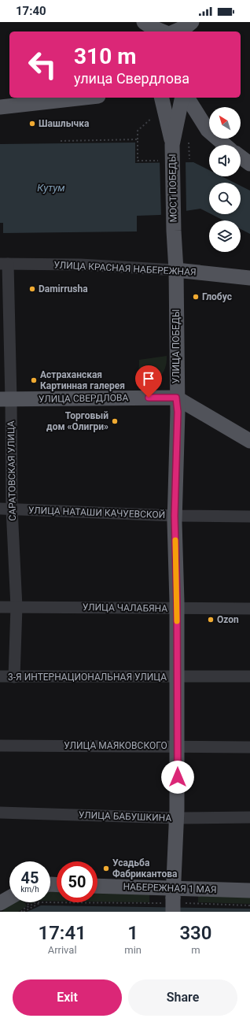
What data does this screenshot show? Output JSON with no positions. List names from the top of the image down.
{
  "streets": {
    "main road": [
      "МОСТ ПОБЕДЫ",
      "УЛИЦА КРАСНАЯ НАБЕРЕЖНАЯ",
      "УЛИЦА ПОБЕДЫ",
      "УЛИЦА СВЕРДЛОВА",
      "НАБЕРЕЖНАЯ 1 МАЯ"
    ],
    "street": [
      "САРАТОВСКАЯ УЛИЦА",
      "УЛИЦА НАТАШИ КАЧУЕВСКОЙ",
      "УЛИЦА ЧАЛАБЯНА",
      "3-Я ИНТЕРНАЦИОНАЛЬНАЯ УЛИЦА",
      "УЛИЦА МАЯКОВСКОГО",
      "УЛИЦА БАБУШКИНА"
    ]
  },
  "crossings": [
    ["МОСТ ПОБЕДЫ", "УЛИЦА ПОБЕДЫ"],
    ["УЛИЦА КРАСНАЯ НАБЕРЕЖНАЯ", "УЛИЦА ПОБЕДЫ"],
    ["УЛИЦА КРАСНАЯ НАБЕРЕЖНАЯ", "САРАТОВСКАЯ УЛИЦА"],
    ["УЛИЦА ПОБЕДЫ", "УЛИЦА СВЕРДЛОВА"],
    ["УЛИЦА ПОБЕДЫ", "УЛИЦА НАТАШИ КАЧУЕВСКОЙ"],
    ["УЛИЦА ПОБЕДЫ", "УЛИЦА ЧАЛАБЯНА"],
    ["УЛИЦА ПОБЕДЫ", "3-Я ИНТЕРНАЦИОНАЛЬНАЯ УЛИЦА"],
    ["УЛИЦА ПОБЕДЫ", "УЛИЦА МАЯКОВСКОГО"],
    ["УЛИЦА ПОБЕДЫ", "УЛИЦА БАБУШКИНА"],
    ["УЛИЦА ПОБЕДЫ", "НАБЕРЕЖНАЯ 1 МАЯ"],
    ["УЛИЦА СВЕРДЛОВА", "САРАТОВСКАЯ УЛИЦА"],
    ["САРАТОВСКАЯ УЛИЦА", "УЛИЦА НАТАШИ КАЧУЕВСКОЙ"],
    ["САРАТОВСКАЯ УЛИЦА", "УЛИЦА ЧАЛАБЯНА"],
    ["САРАТОВСКАЯ УЛИЦА", "3-Я ИНТЕРНАЦИОНАЛЬНАЯ УЛИЦА"]
  ],
  "water": ["Кутум"],
  "places": [
    "Шашлычка",
    "Damirrusha",
    "Глобус",
    "Астраханская Картинная галерея",
    "Торговый дом «Олигри»",
    "Ozon",
    "Усадьба Фабрикантова"
  ],
  "north": "top left",
  "page": {
    "status": "17:40",
    "turn": ["310 m", "улица Свердлова"],
    "speed": "45 km/h",
    "limit": "50",
    "eta": [
      "17:41",
      "Arrival",
      "1",
      "min",
      "330",
      "m"
    ],
    "buttons": ["Exit", "Share"]
  }
}
